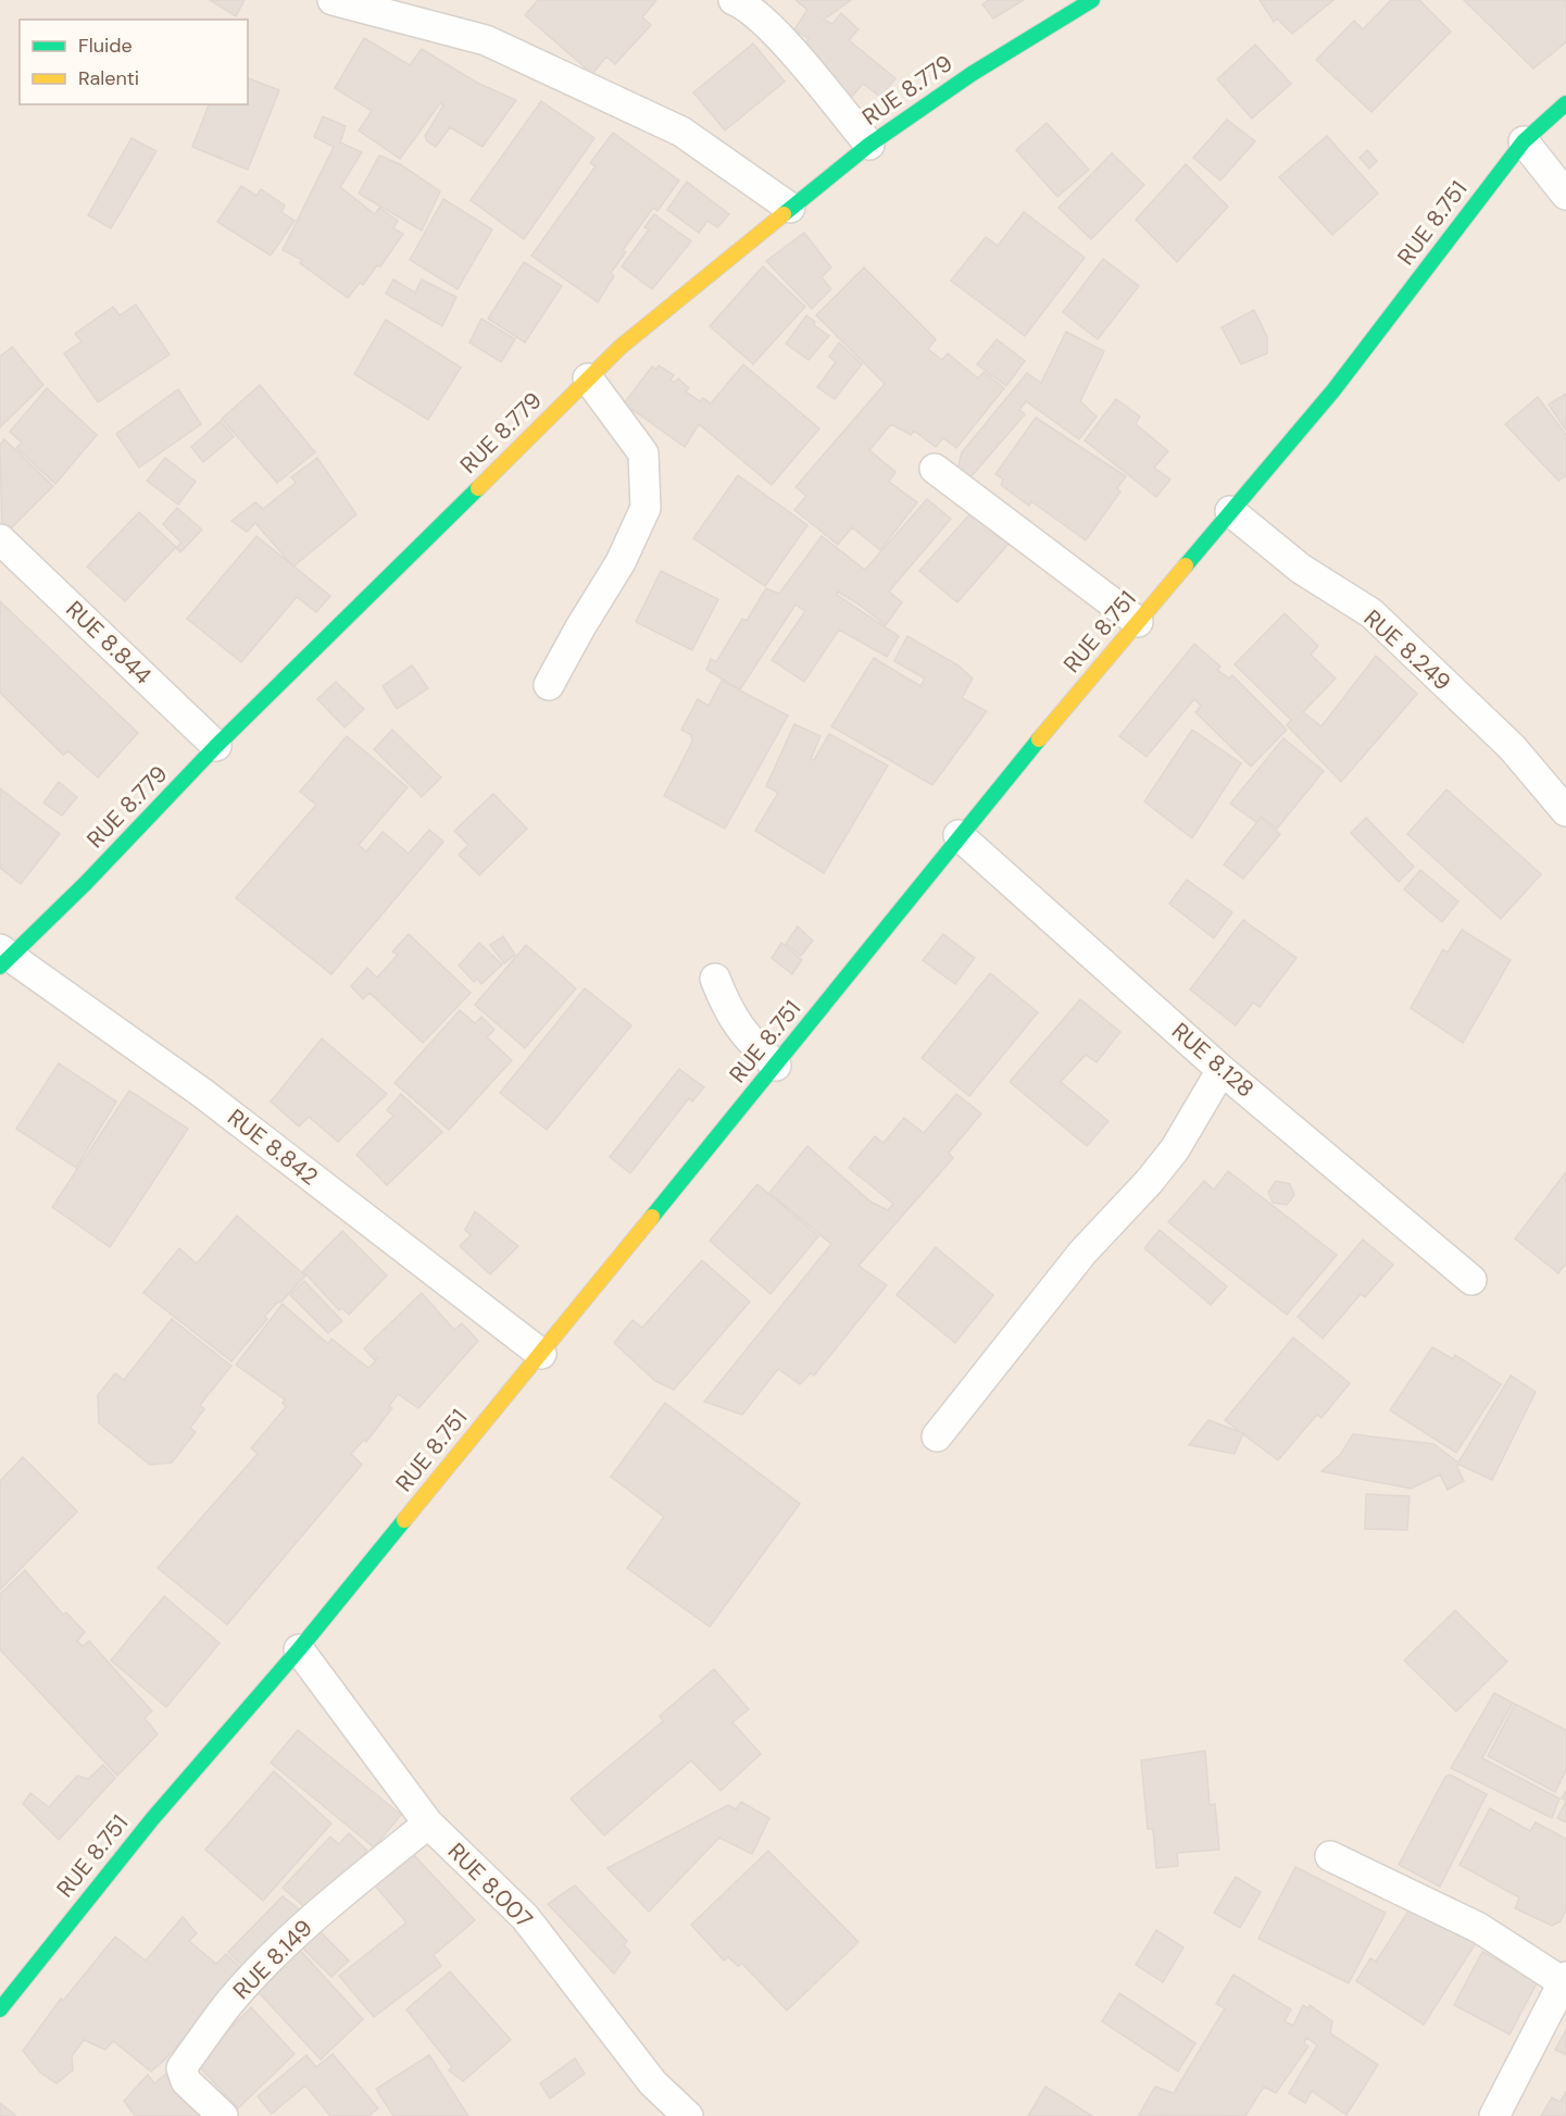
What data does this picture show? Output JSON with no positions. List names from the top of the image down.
{
  "streets": {
    "main road": ["RUE 8.779", "RUE 8.751"],
    "street": [
      "RUE 8.844",
      "RUE 8.249",
      "RUE 8.128",
      "RUE 8.842",
      "RUE 8.007",
      "RUE 8.149"
    ]
  },
  "crossings": [
    ["RUE 8.779", "RUE 8.844"],
    ["RUE 8.779", "RUE 8.842"],
    ["RUE 8.751", "RUE 8.249"],
    ["RUE 8.751", "RUE 8.128"],
    ["RUE 8.751", "RUE 8.842"],
    ["RUE 8.751", "RUE 8.007"],
    ["RUE 8.007", "RUE 8.149"]
  ],
  "legend": ["Fluide", "Ralenti"]
}
